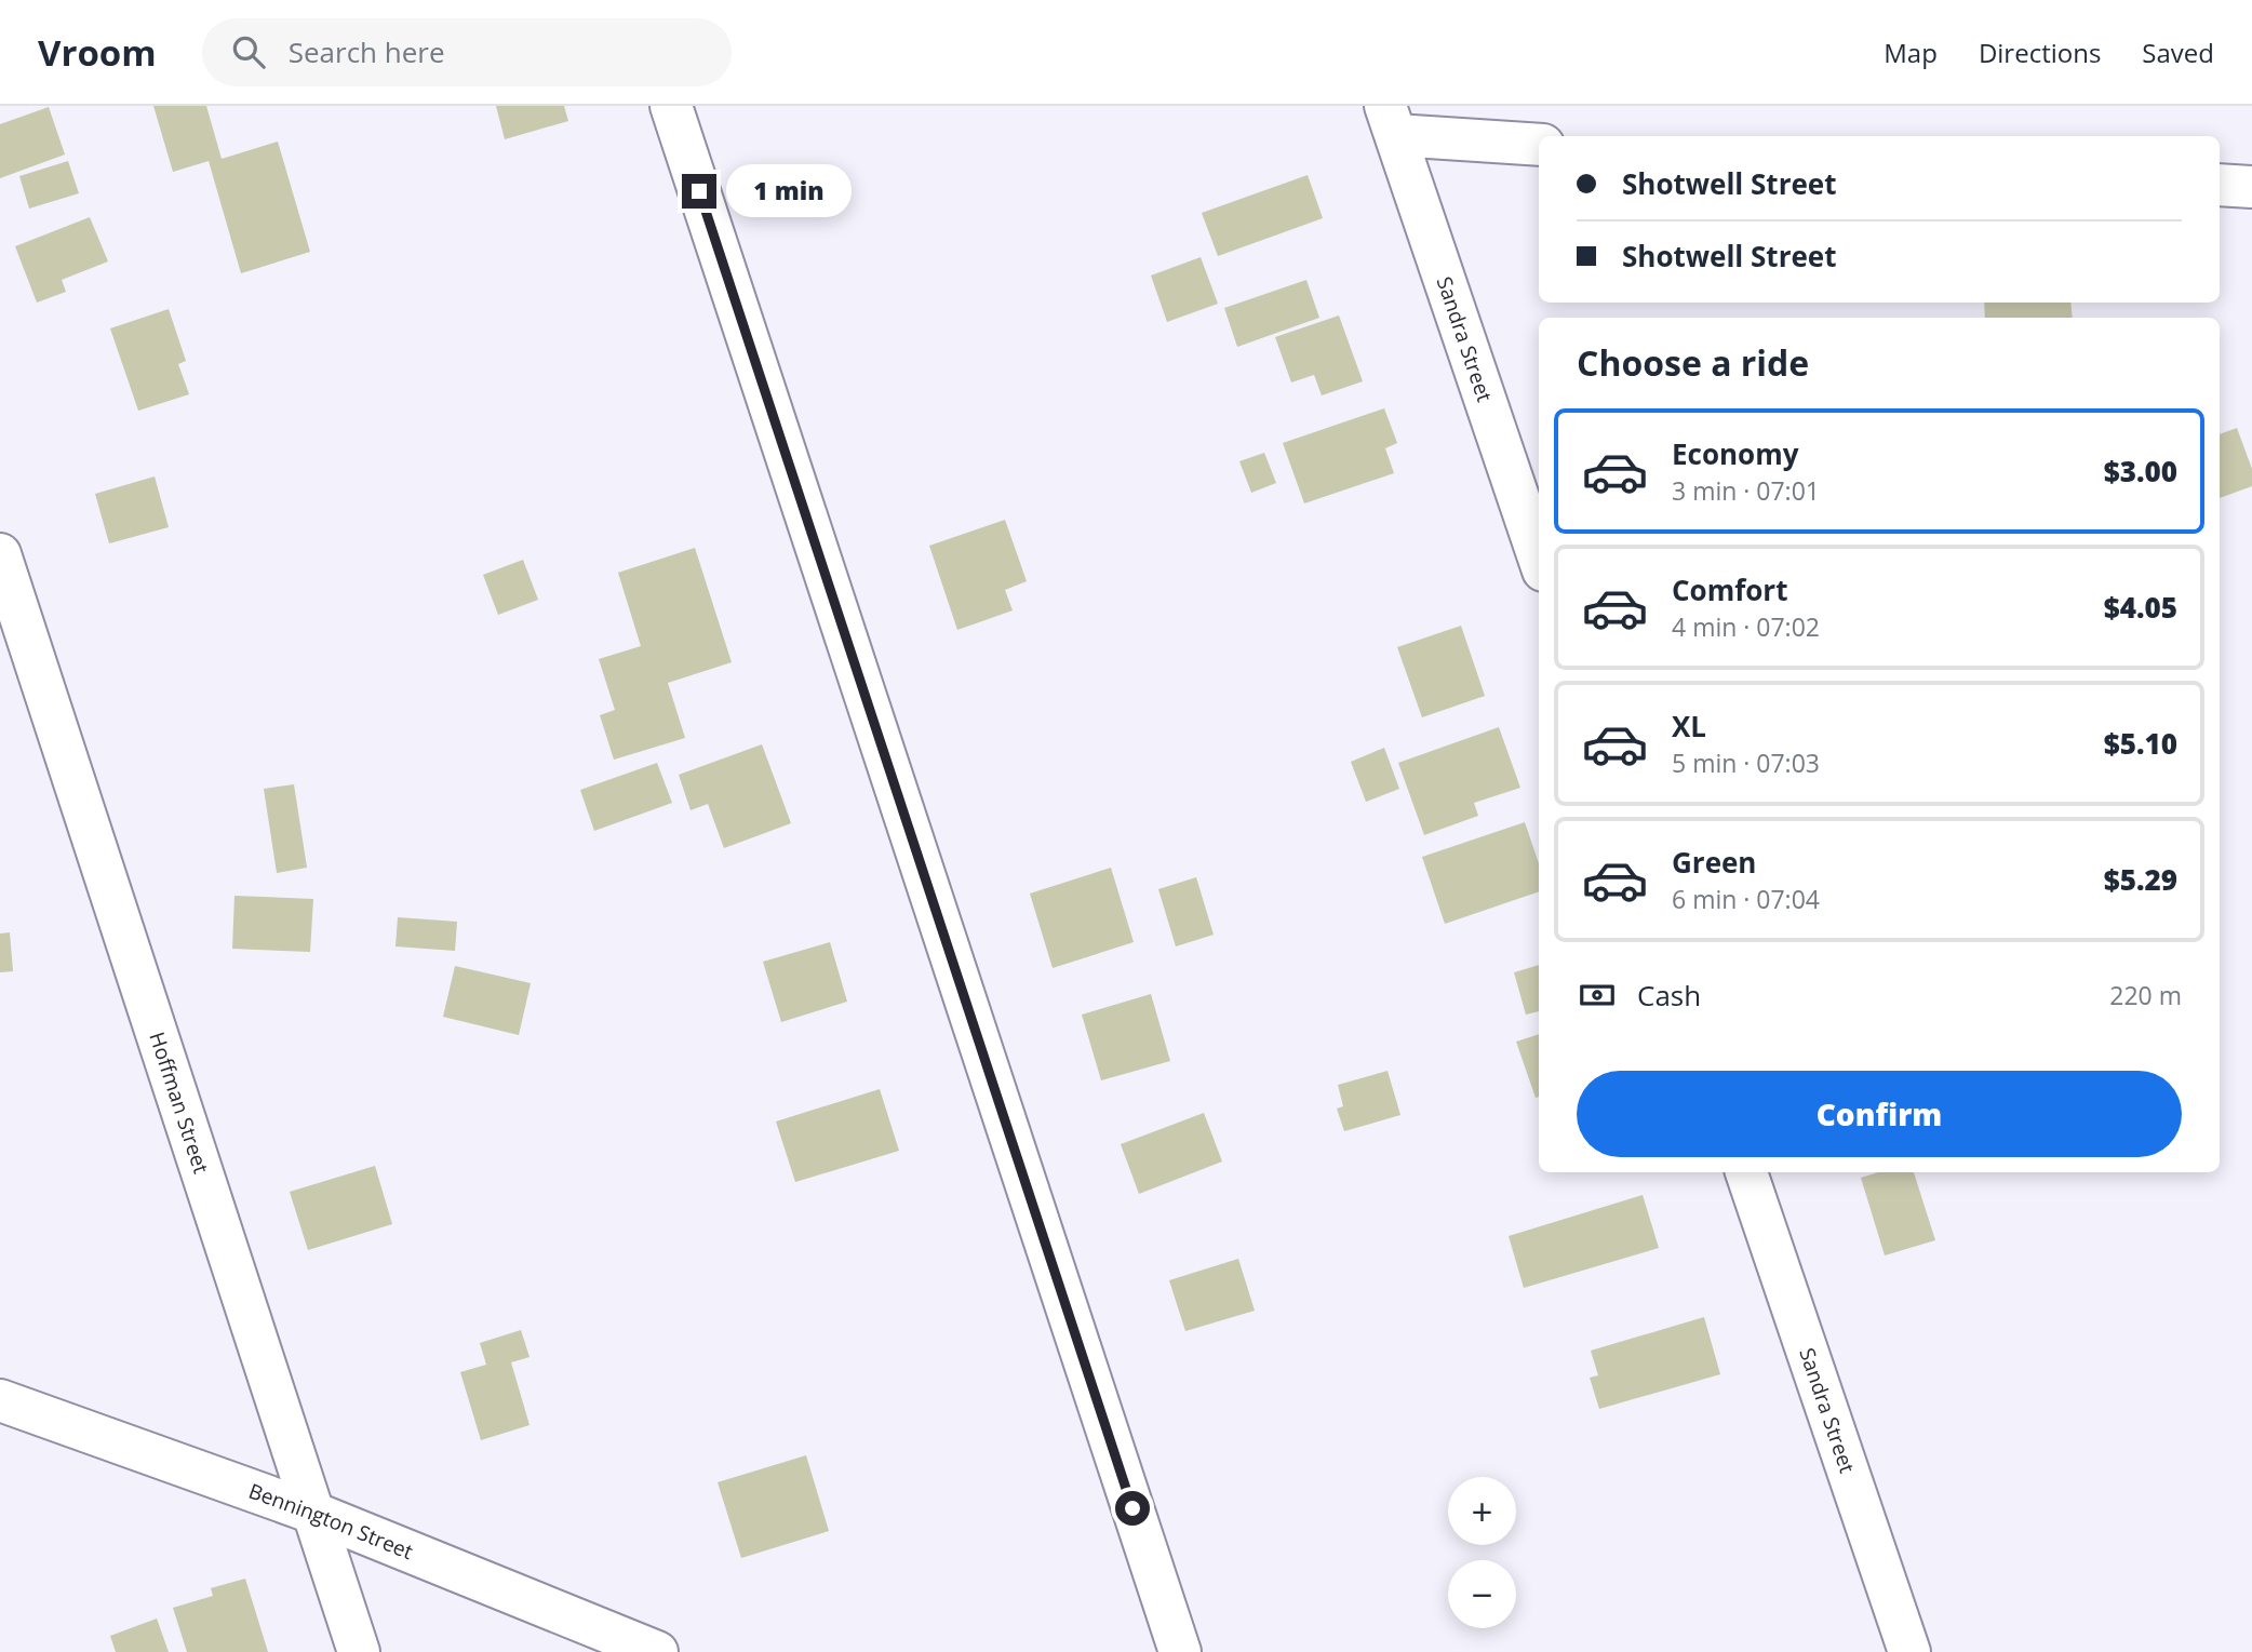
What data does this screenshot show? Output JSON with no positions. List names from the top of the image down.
{
  "streets": {
    "street": ["Sandra Street", "Hoffman Street", "Bennington Street"]
  },
  "crossings": [
    ["Hoffman Street", "Bennington Street"]
  ],
  "page": {
    "header": "Vroom",
    "search": "Search here",
    "nav": ["Map", "Directions", "Saved"],
    "banner": ["Shotwell Street", "Shotwell Street"],
    "bubble": "1 min",
    "heading": "Choose a ride",
    "list": [
      {
        "name": "Economy",
        "note": "3 min · 07:01",
        "value": "$3.00"
      },
      {
        "name": "Comfort",
        "note": "4 min · 07:02",
        "value": "$4.05"
      },
      {
        "name": "XL",
        "note": "5 min · 07:03",
        "value": "$5.10"
      },
      {
        "name": "Green",
        "note": "6 min · 07:04",
        "value": "$5.29"
      }
    ],
    "pay": ["Cash", "220 m"],
    "buttons": "Confirm",
    "map_buttons": ["+", "−"]
  }
}
